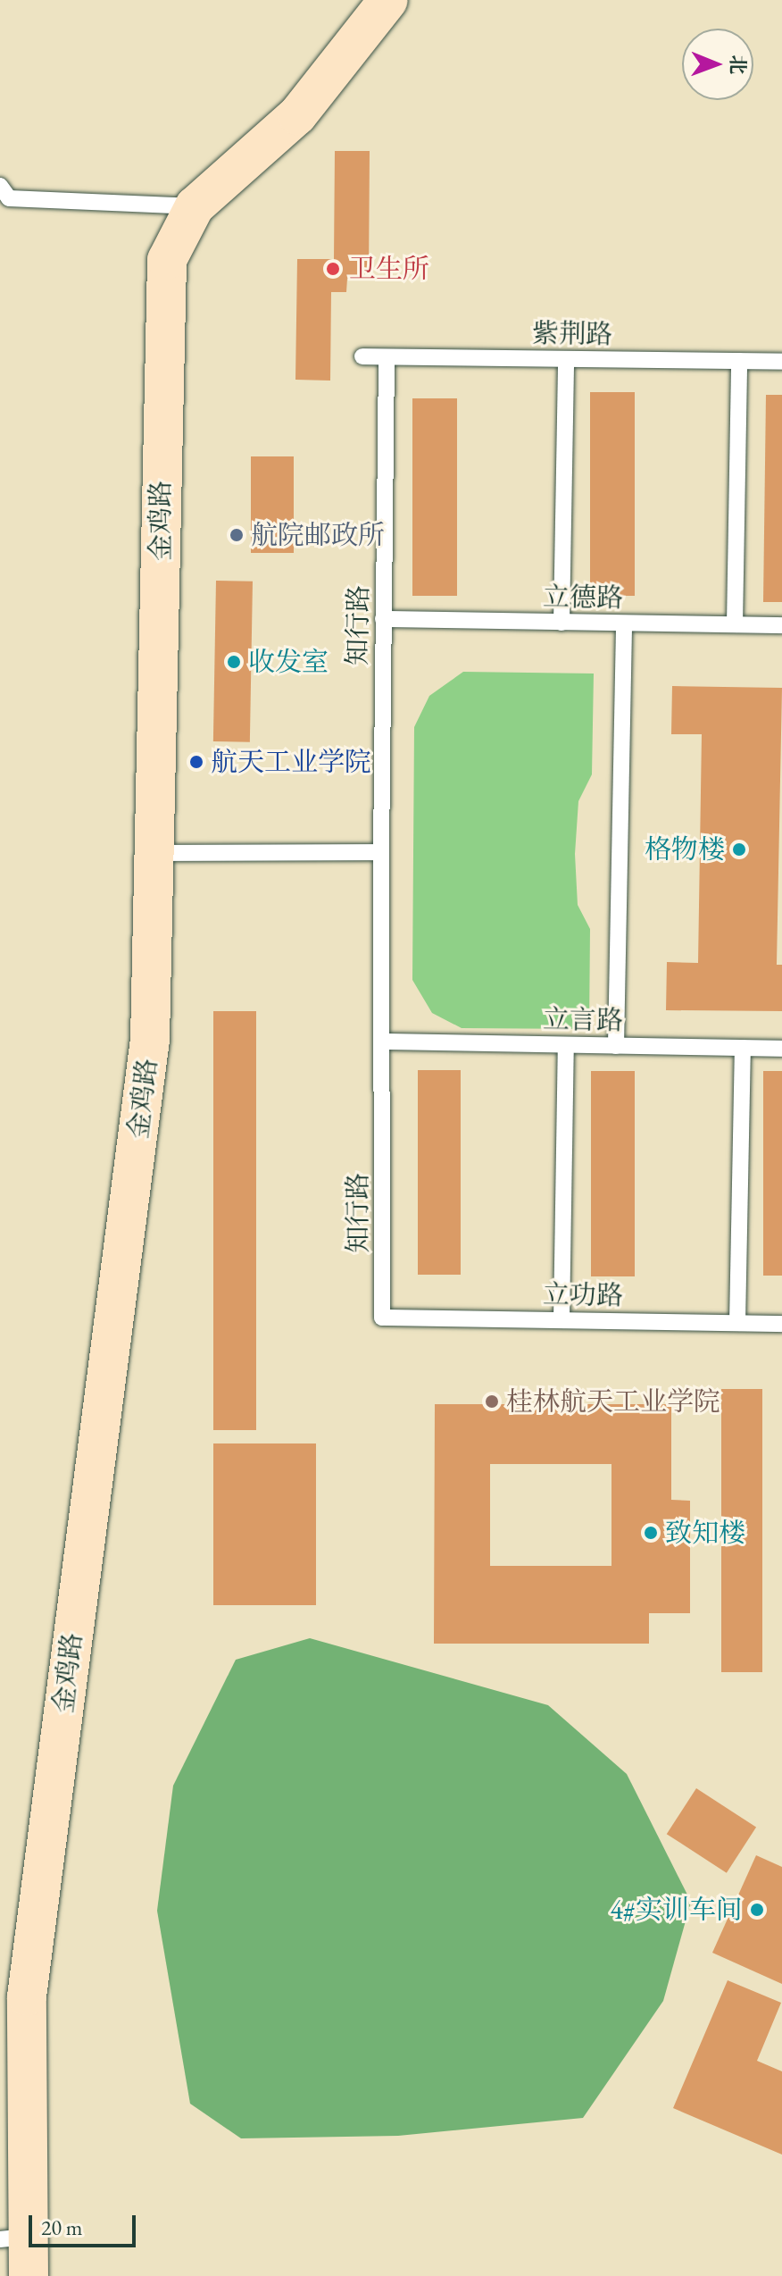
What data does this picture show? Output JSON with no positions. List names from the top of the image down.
{
  "streets": {
    "main road": ["金鸡路"],
    "lane": [
      "紫荆路",
      "立德路",
      "知行路",
      "立言路",
      "立功路"
    ]
  },
  "crossings": [
    ["紫荆路", "知行路"],
    ["立德路", "知行路"],
    ["知行路", "立言路"],
    ["知行路", "立功路"]
  ],
  "places": [
    "卫生所",
    "航院邮政所",
    "收发室",
    "航天工业学院",
    "格物楼",
    "桂林航天工业学院",
    "致知楼",
    "4#实训车间"
  ],
  "scale_bar": "20 m",
  "north": "right"
}
